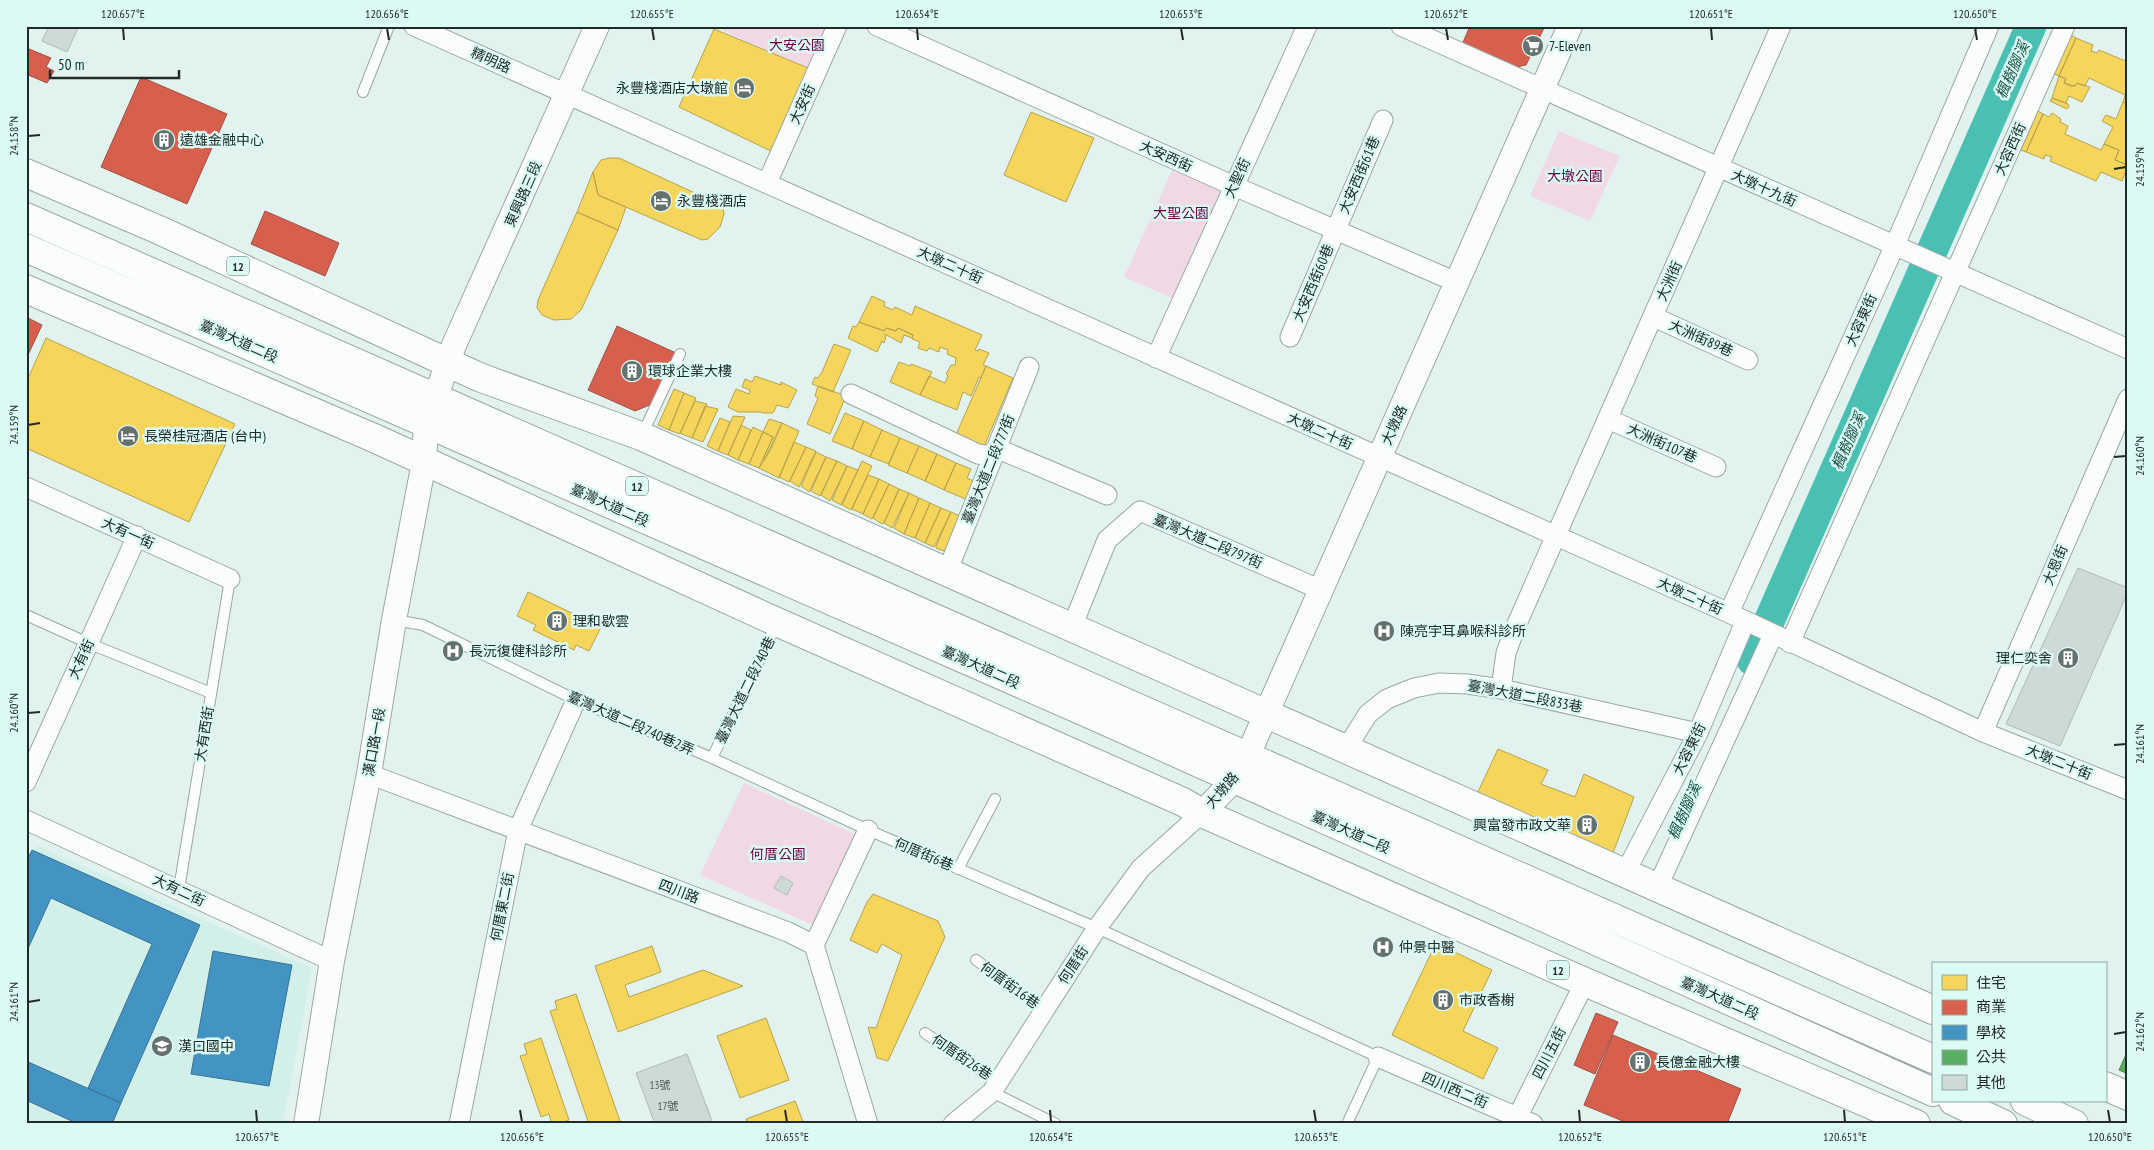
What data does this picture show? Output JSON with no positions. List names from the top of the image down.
{
  "streets": {
    "main road": ["12", "臺灣大道二段"],
    "street": [
      "精明路",
      "大安街",
      "大容西街",
      "大安西街",
      "大安西街61巷",
      "大聖街",
      "大墩十九街",
      "東興路三段",
      "大墩二十街",
      "大洲街",
      "大安西街60巷",
      "大容東街",
      "大洲街89巷",
      "大墩路",
      "大洲街107巷",
      "臺灣大道二段777街",
      "大有一街",
      "臺灣大道二段797街",
      "大恩街",
      "大有街",
      "臺灣大道二段833巷",
      "漢口路一段",
      "大有二街",
      "四川路",
      "何厝東二街",
      "何厝街",
      "四川五街",
      "四川西二街"
    ],
    "lane": [
      "臺灣大道二段740巷",
      "臺灣大道二段740巷2弄",
      "大有西街",
      "何厝街6巷",
      "何厝街16巷",
      "何厝街26巷"
    ]
  },
  "crossings": [
    ["精明路", "東興路三段"],
    ["精明路", "大墩二十街"],
    ["大安街", "大墩二十街"],
    ["大容西街", "大墩十九街"],
    ["大容西街", "大容東街"],
    ["大安西街", "大安西街61巷"],
    ["大安西街", "大聖街"],
    ["大安西街", "大安西街60巷"],
    ["大安西街", "大墩路"],
    ["大安西街61巷", "大安西街60巷"],
    ["大聖街", "大墩二十街"],
    ["大墩十九街", "大洲街"],
    ["大墩十九街", "大容東街"],
    ["大墩十九街", "大墩路"],
    ["東興路三段", "大墩二十街"],
    ["東興路三段", "12"],
    ["東興路三段", "漢口路一段"],
    ["大墩二十街", "大洲街"],
    ["大墩二十街", "大容東街"],
    ["大墩二十街", "大墩路"],
    ["大墩二十街", "大恩街"],
    ["12", "大容東街"],
    ["12", "大墩路"],
    ["12", "臺灣大道二段777街"],
    ["12", "臺灣大道二段797街"],
    ["12", "臺灣大道二段740巷"],
    ["12", "臺灣大道二段833巷"],
    ["12", "漢口路一段"],
    ["12", "何厝街"],
    ["12", "四川五街"],
    ["大洲街", "大洲街89巷"],
    ["大洲街", "大洲街107巷"],
    ["大洲街", "臺灣大道二段833巷"],
    ["大容東街", "臺灣大道二段833巷"],
    ["臺灣大道二段", "大墩路"],
    ["臺灣大道二段", "漢口路一段"],
    ["大墩路", "臺灣大道二段797街"],
    ["大墩路", "何厝街"],
    ["大有一街", "大有街"],
    ["大有一街", "大有西街"],
    ["臺灣大道二段740巷", "臺灣大道二段740巷2弄"],
    ["臺灣大道二段740巷2弄", "漢口路一段"],
    ["臺灣大道二段740巷2弄", "何厝街6巷"],
    ["臺灣大道二段740巷2弄", "何厝東二街"],
    ["大有西街", "大有二街"],
    ["漢口路一段", "大有二街"],
    ["漢口路一段", "四川路"],
    ["何厝街6巷", "何厝街"],
    ["何厝街6巷", "四川西二街"],
    ["四川路", "何厝東二街"],
    ["何厝街", "何厝街16巷"],
    ["何厝街", "何厝街26巷"],
    ["四川五街", "四川西二街"]
  ],
  "water": ["楓樹腳溪"],
  "parks": [
    "大安公園",
    "大墩公園",
    "大聖公園",
    "何厝公園"
  ],
  "places": {
    "supermarket": ["7-Eleven"],
    "hotel": ["永豐棧酒店大墩館", "永豐棧酒店", "長榮桂冠酒店 (台中)"],
    "building": [
      "遠雄金融中心",
      "環球企業大樓",
      "理和歇雲",
      "理仁奕舍",
      "興富發市政文華",
      "市政香榭",
      "長億金融大樓"
    ],
    "hospital": ["陳亮宇耳鼻喉科診所", "長沅復健科診所", "仲景中醫"],
    "school or university": ["漢口國中"]
  },
  "house_numbers": ["13號", "17號"],
  "legend": [
    "住宅",
    "商業",
    "學校",
    "公共",
    "其他"
  ],
  "scale_bar": "50 m",
  "coordinates": [
    "120.657°E",
    "120.656°E",
    "120.655°E",
    "120.654°E",
    "120.653°E",
    "120.652°E",
    "120.651°E",
    "120.650°E",
    "24.158°N",
    "24.159°N",
    "24.160°N",
    "24.161°N",
    "24.162°N"
  ]
}
